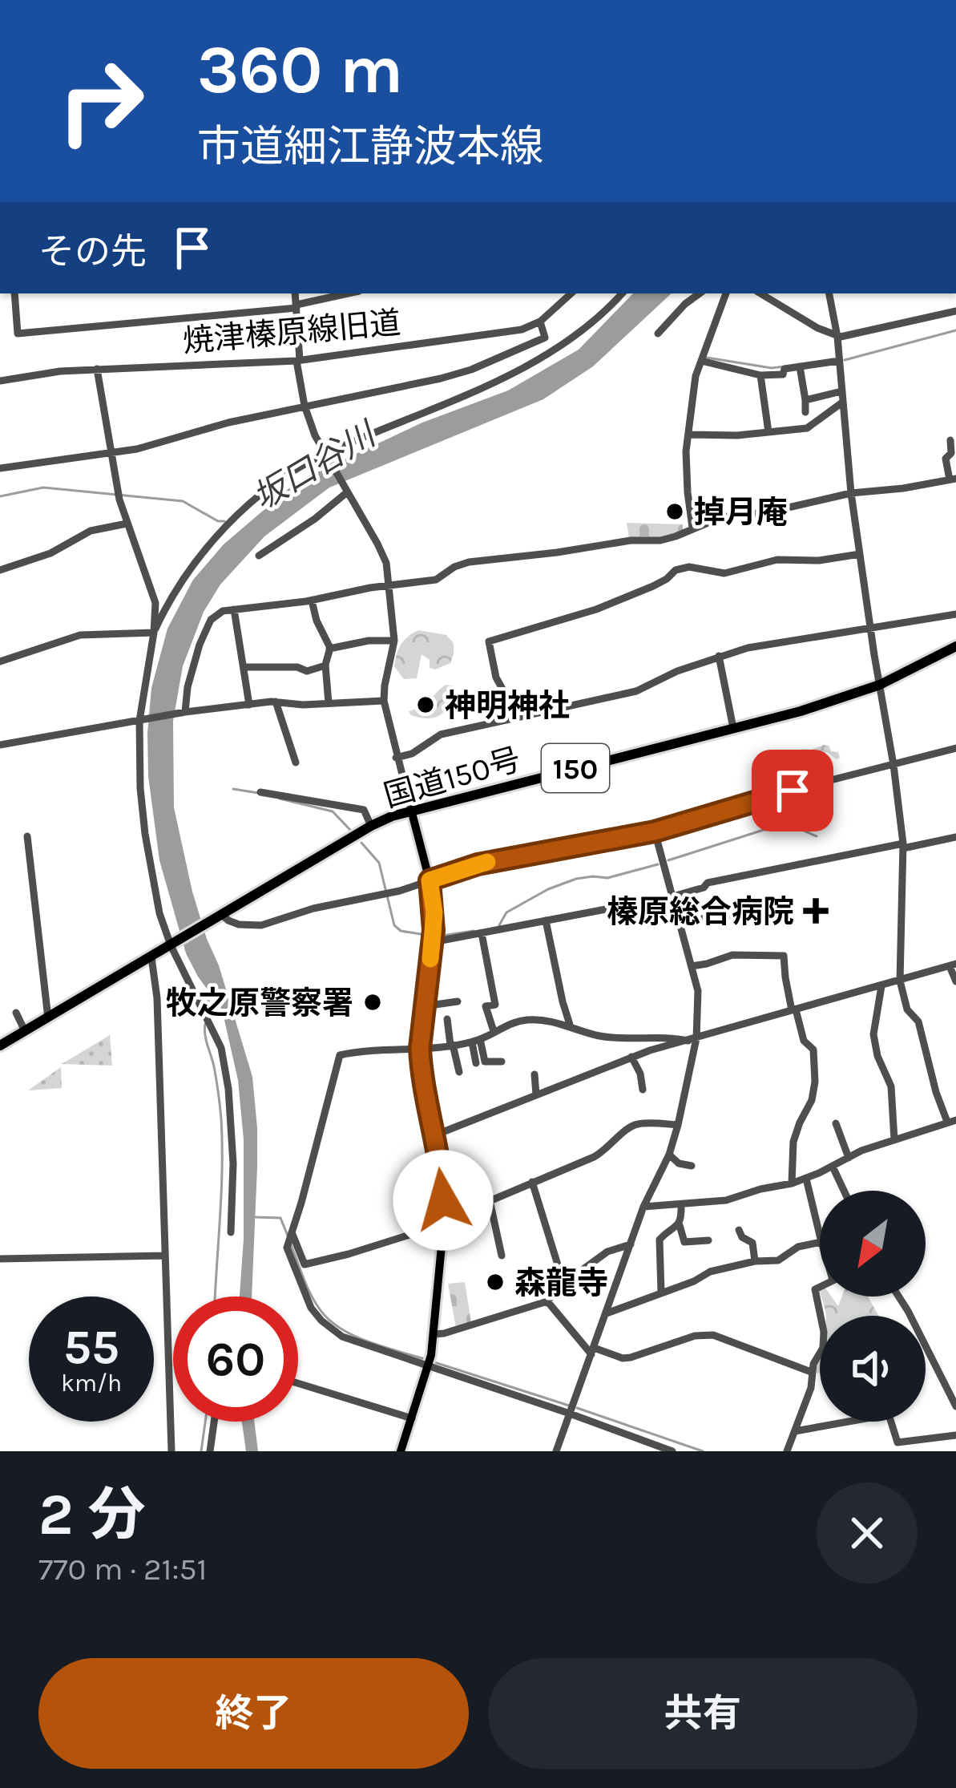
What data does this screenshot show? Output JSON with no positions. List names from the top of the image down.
{
  "streets": {
    "highway": ["150", "国道150号"],
    "street": ["焼津榛原線旧道"]
  },
  "water": ["坂口谷川"],
  "places": {
    "other": [
      "掉月庵",
      "神明神社",
      "牧之原警察署",
      "森龍寺"
    ],
    "health": ["榛原総合病院"]
  },
  "north": "bottom left",
  "page": {
    "turn": ["360 m", "市道細江静波本線"],
    "then": "その先",
    "speed": "55 km/h",
    "limit": "60",
    "heading": ["2 分", "770 m · 21:51"],
    "buttons": ["終了", "共有"]
  }
}
